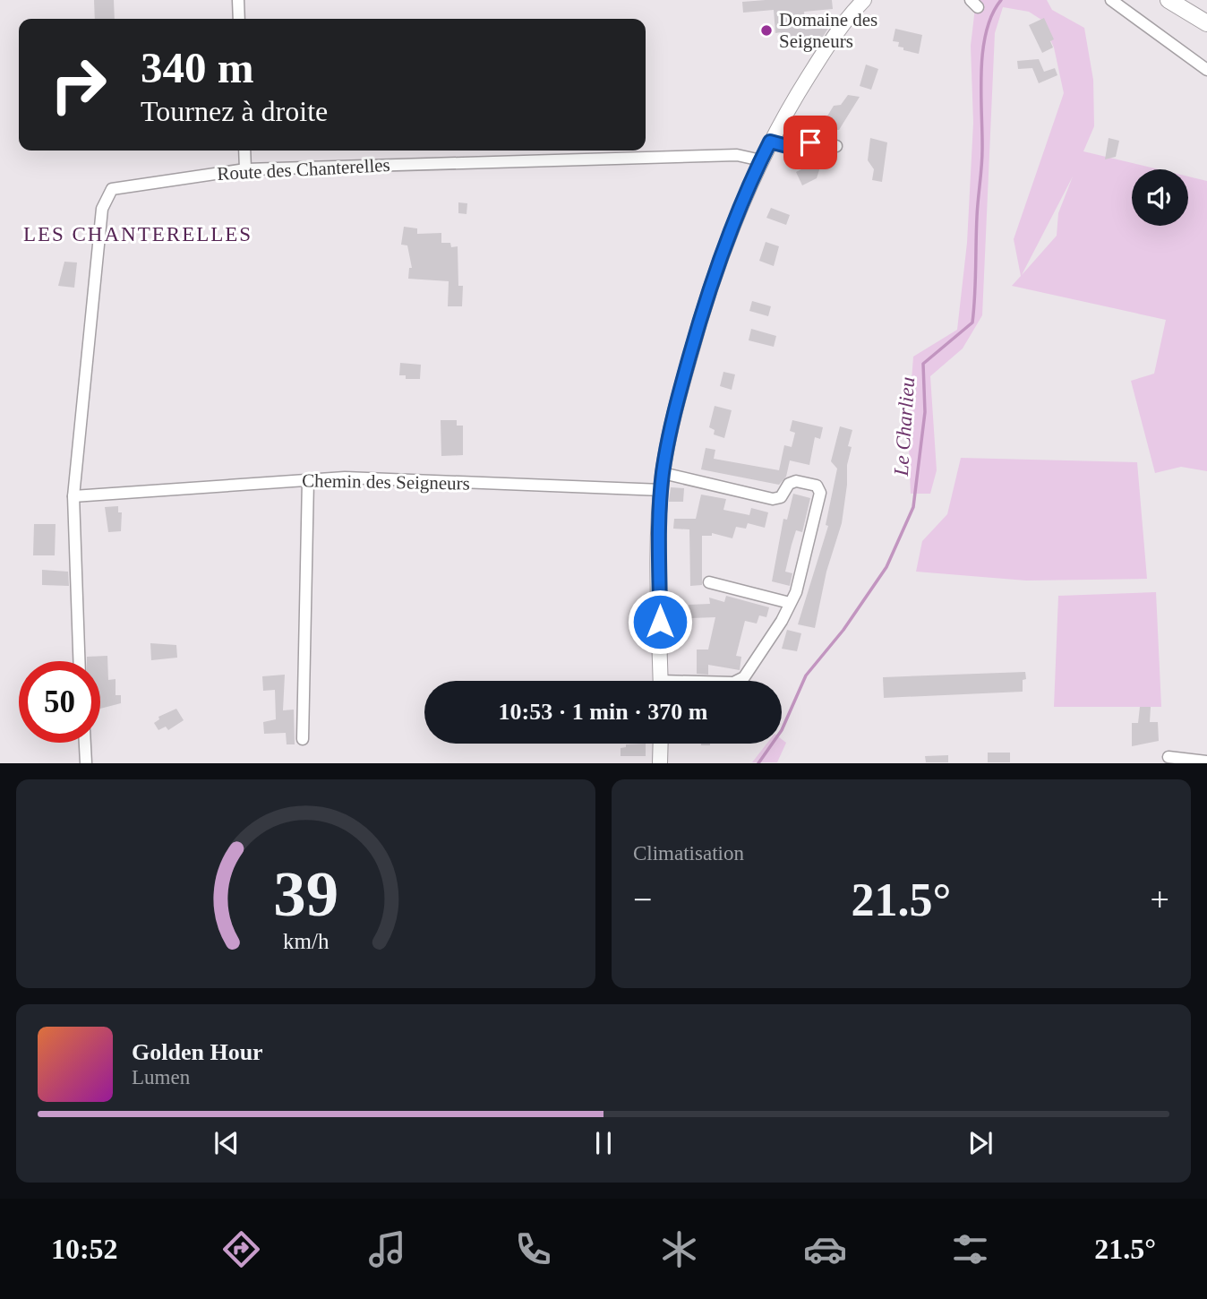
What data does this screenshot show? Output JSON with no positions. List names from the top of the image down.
{
  "streets": {
    "street": ["Route des Chanterelles", "Chemin des Seigneurs"]
  },
  "crossings": [
    ["Route des Chanterelles", "Chemin des Seigneurs"]
  ],
  "districts": ["LES CHANTERELLES"],
  "water": ["Le Charlieu"],
  "places": ["Domaine des Seigneurs"],
  "page": {
    "turn": ["340 m", "Tournez à droite"],
    "limit": "50",
    "trip": "10:53 · 1 min · 370 m",
    "tile": "Climatisation",
    "heat": ["−", "21.5°", "+"],
    "song": ["Golden Hour", "Lumen"],
    "tabs": ["10:52", "21.5°"],
    "gauge": ["39", "km/h"]
  }
}
